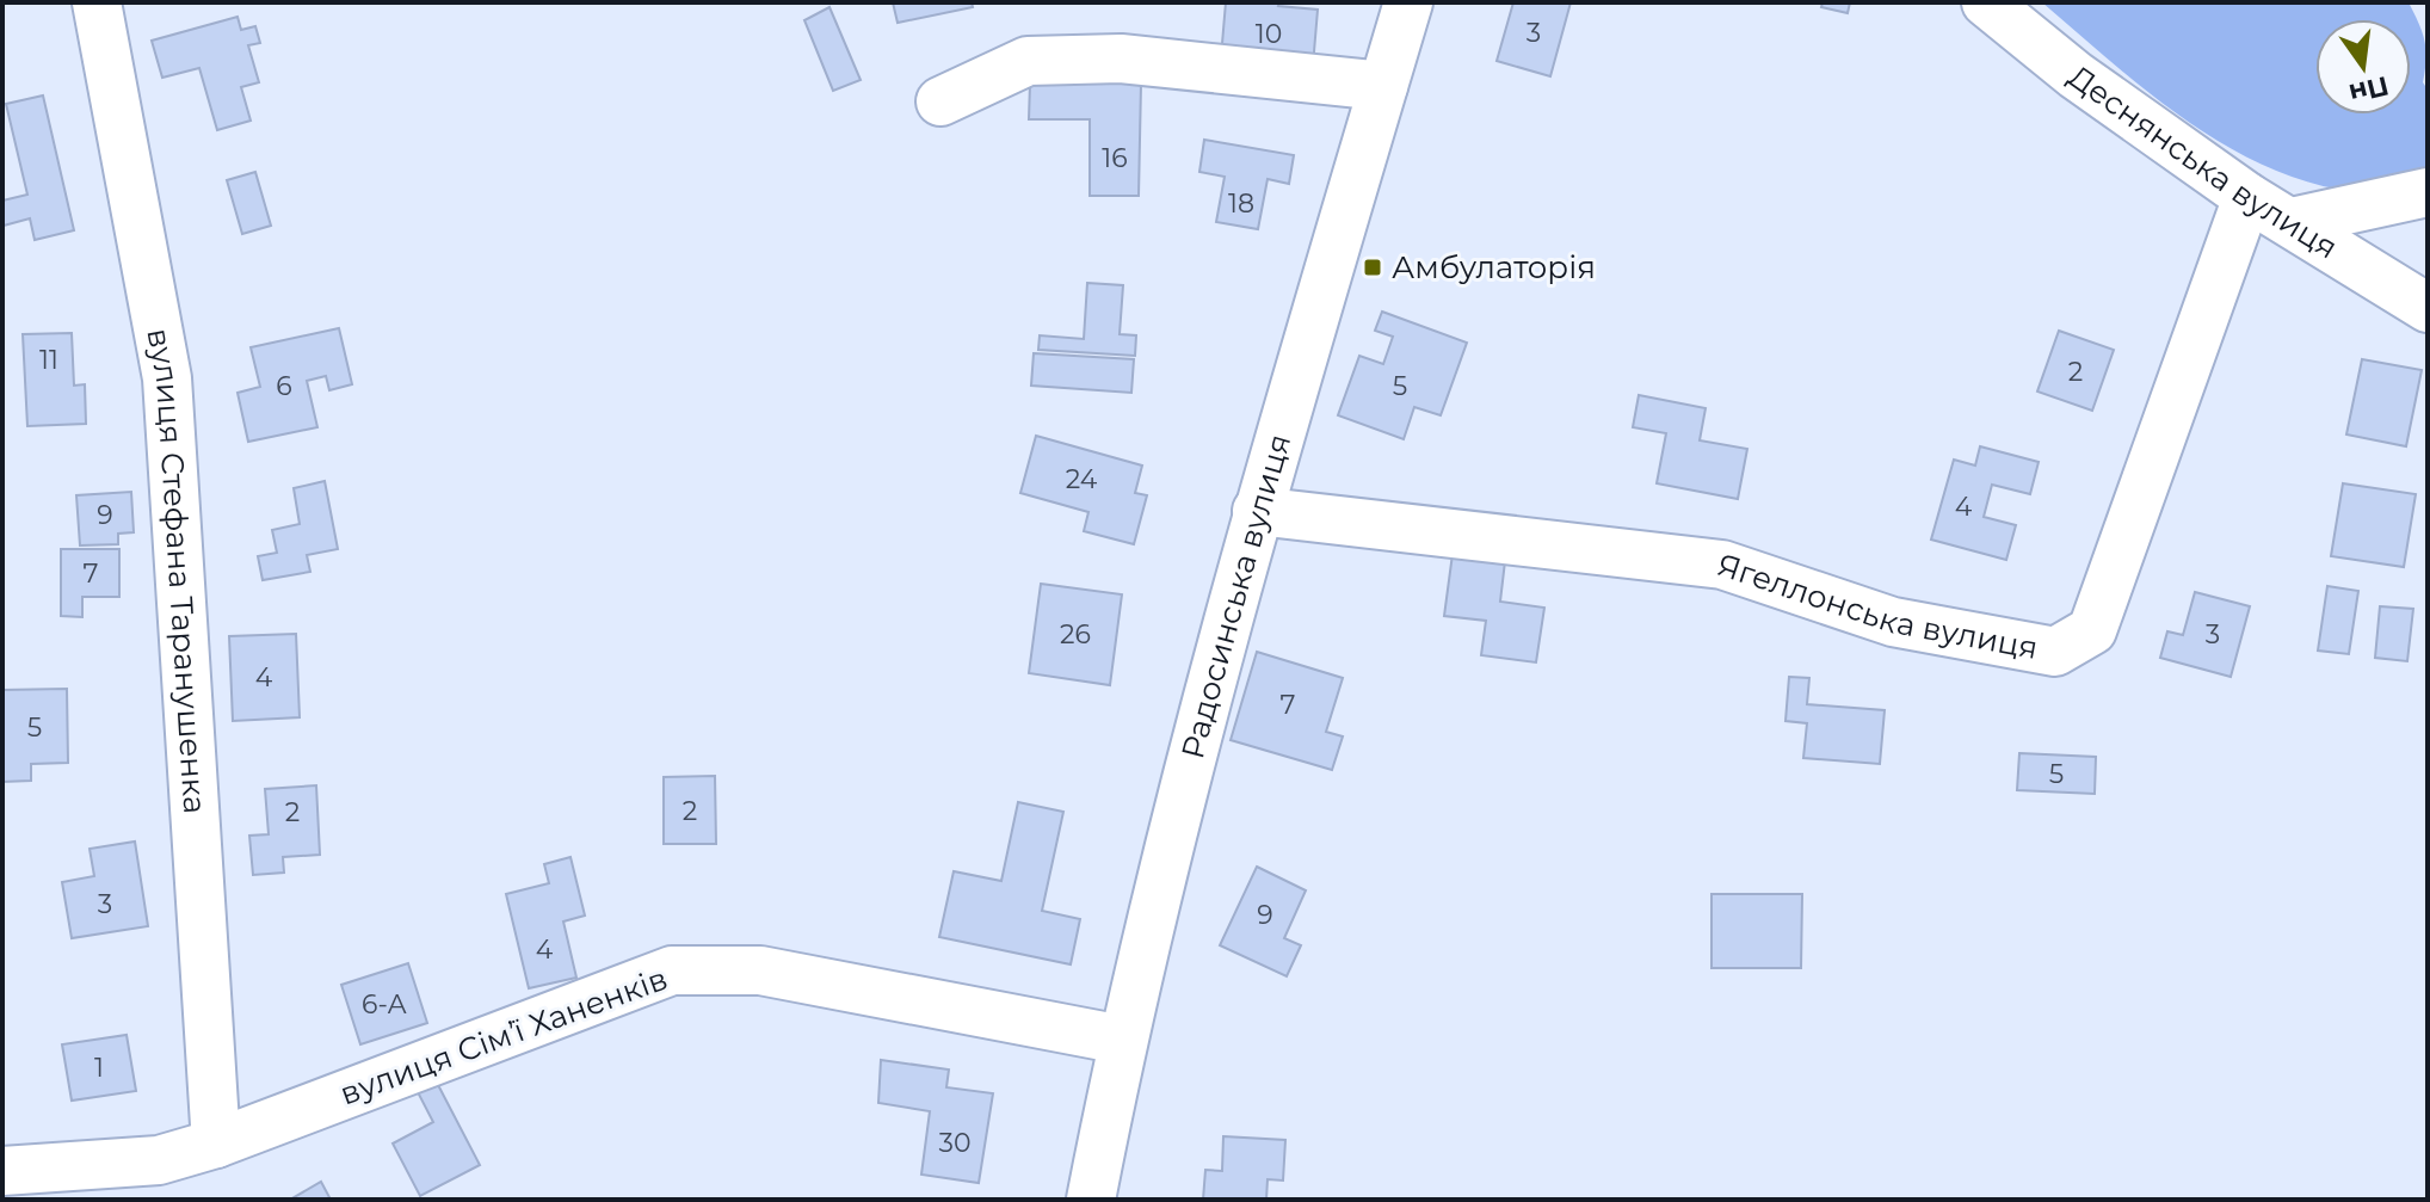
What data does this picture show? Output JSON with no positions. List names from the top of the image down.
{
  "streets": {
    "street": [
      "Деснянська вулиця",
      "вулиця Стефана Таранушенка",
      "Радосинська вулиця",
      "Ягеллонська вулиця",
      "вулиця Сімʼї Ханенків"
    ]
  },
  "crossings": [
    ["Деснянська вулиця", "Ягеллонська вулиця"],
    ["вулиця Стефана Таранушенка", "вулиця Сімʼї Ханенків"],
    ["Радосинська вулиця", "Ягеллонська вулиця"],
    ["Радосинська вулиця", "вулиця Сімʼї Ханенків"]
  ],
  "places": {
    "transit": ["Амбулаторія"]
  },
  "house_numbers": [
    "3",
    "10",
    "16",
    "18",
    "11",
    "2",
    "6",
    "5",
    "24",
    "4",
    "9",
    "7",
    "26",
    "3",
    "4",
    "7",
    "5",
    "5",
    "2",
    "2",
    "3",
    "9",
    "4",
    "6-А",
    "1",
    "30"
  ],
  "north": "bottom"
}
